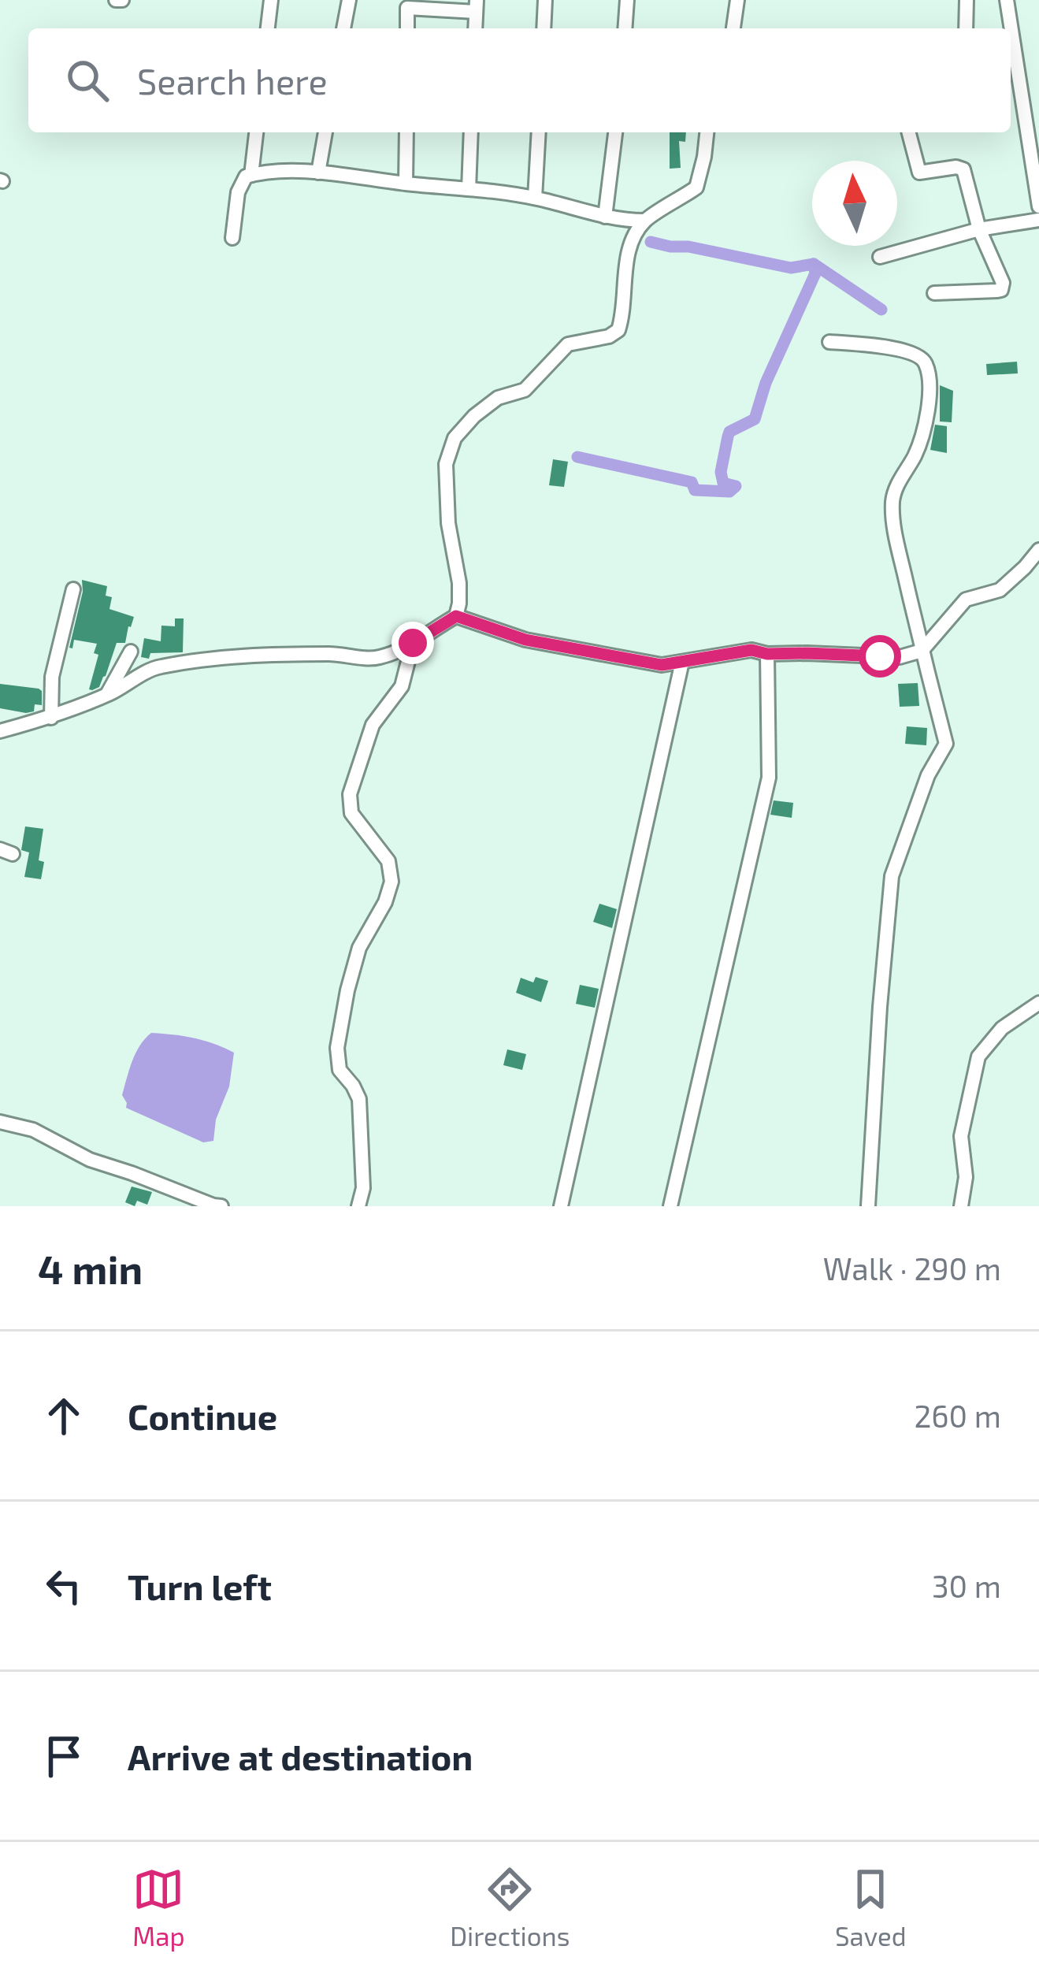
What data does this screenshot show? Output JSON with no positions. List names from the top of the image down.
{
  "north": "top",
  "page": {
    "search": "Search here",
    "heading": ["4 min", "Walk · 290 m"],
    "list": [
      ["Continue", "260 m"],
      ["Turn left", "30 m"],
      "Arrive at destination"
    ],
    "nav": ["Map", "Directions", "Saved"]
  }
}
